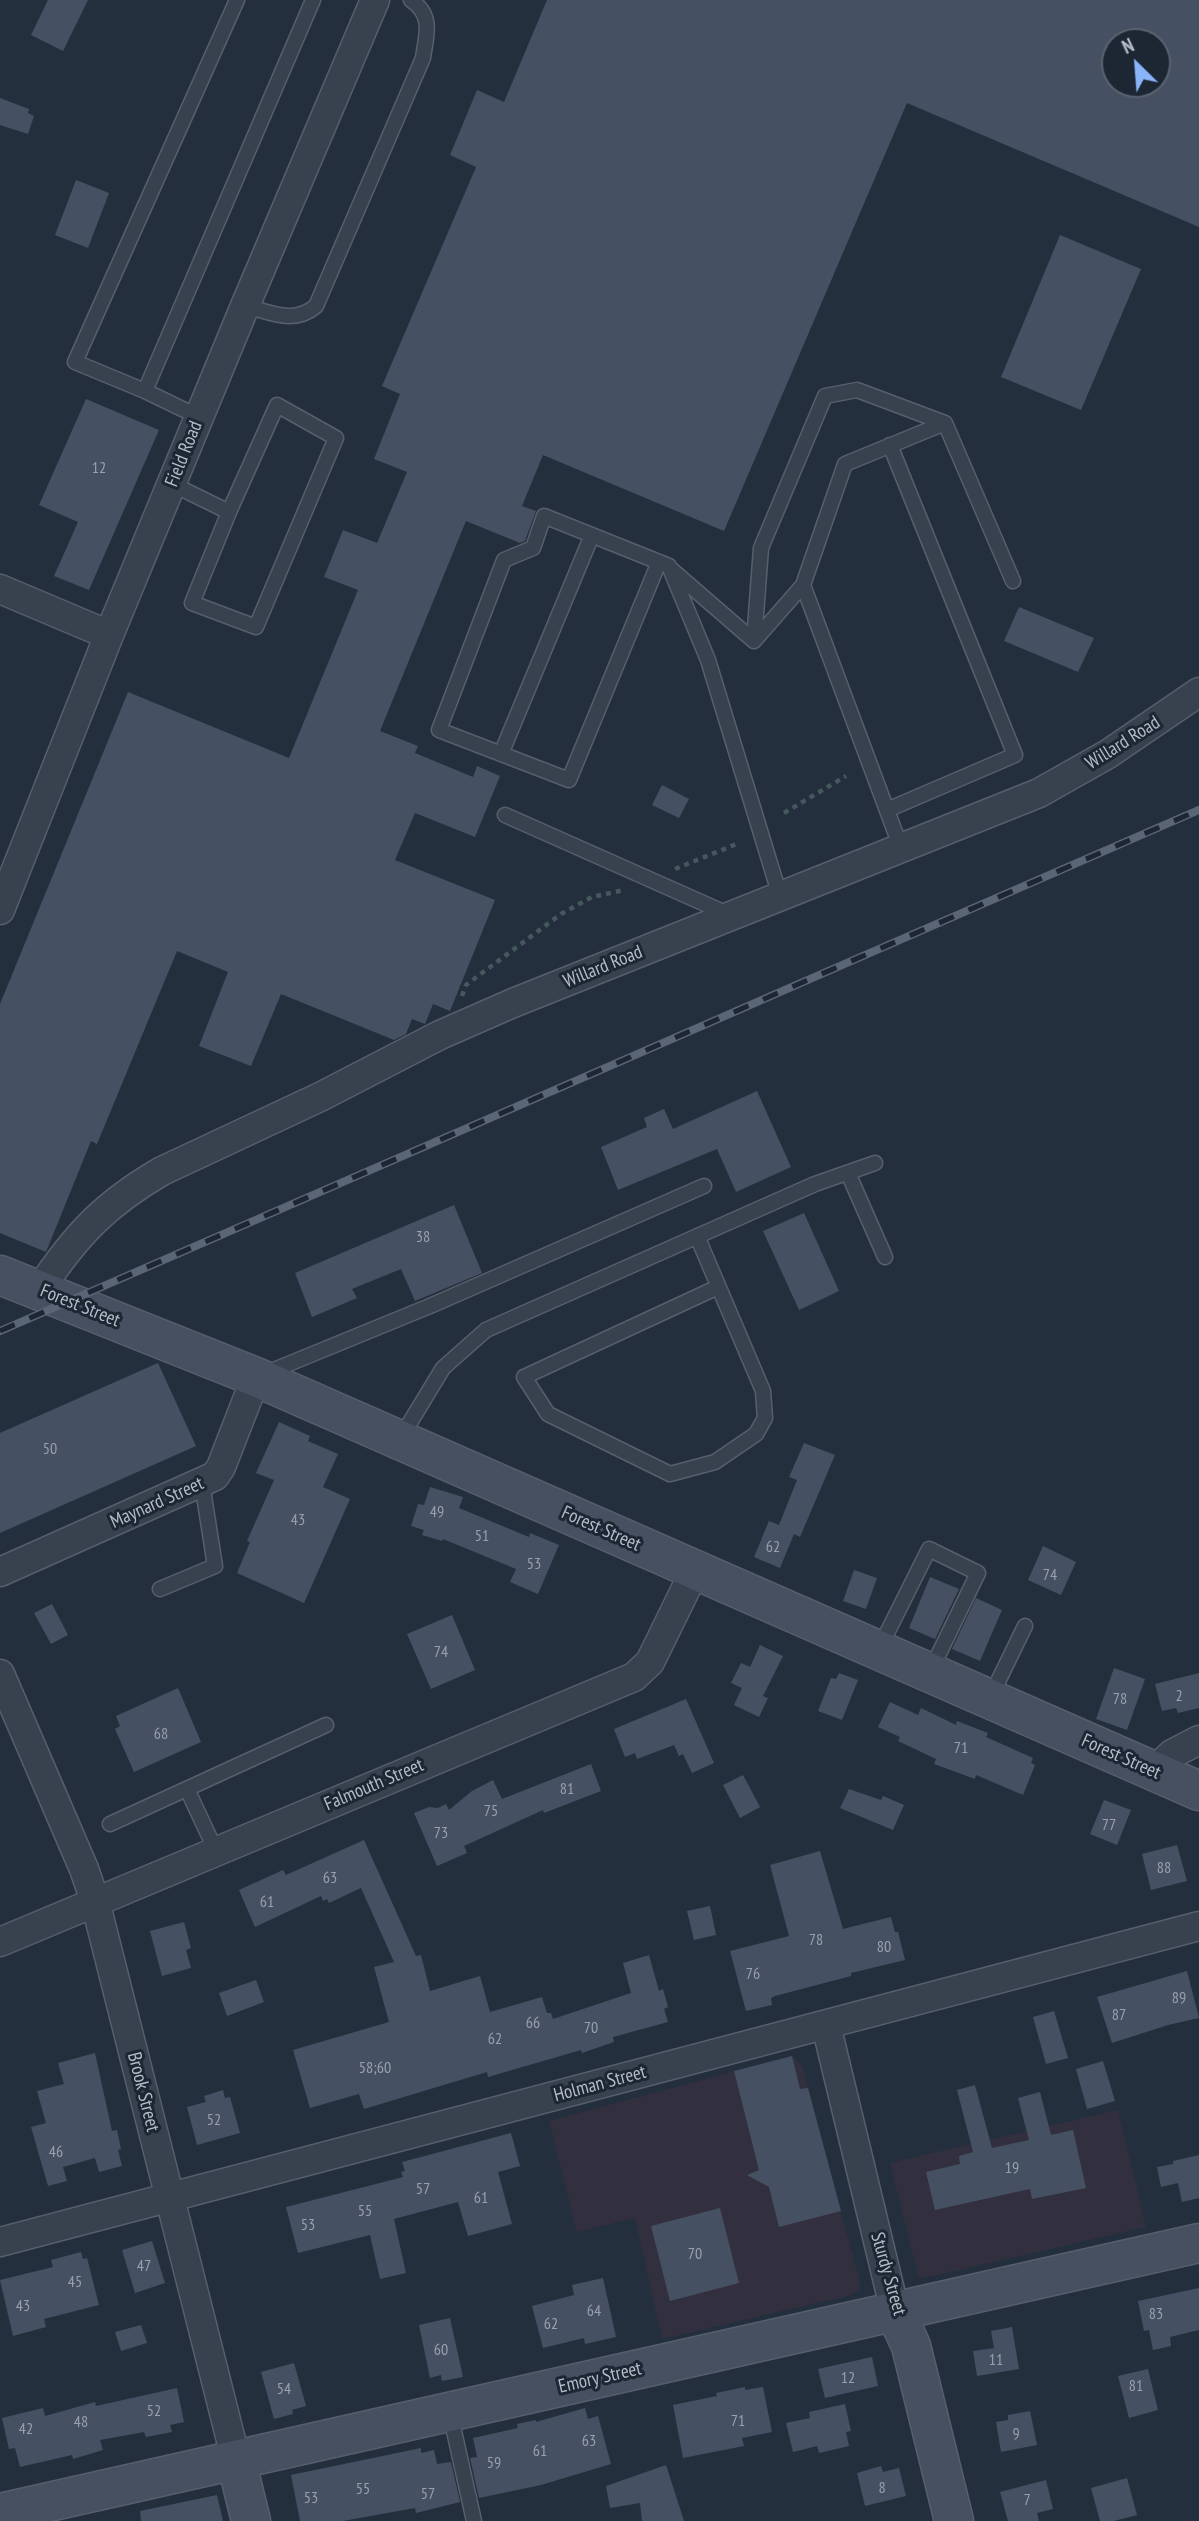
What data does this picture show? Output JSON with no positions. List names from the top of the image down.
{
  "streets": {
    "main road": [
      "Forest Street",
      "Brook Street",
      "Sturdy Street",
      "Emory Street"
    ],
    "street": [
      "Field Road",
      "Willard Road",
      "Maynard Street",
      "Falmouth Street",
      "Holman Street"
    ]
  },
  "crossings": [
    ["Willard Road", "Forest Street"],
    ["Forest Street", "Maynard Street"],
    ["Forest Street", "Falmouth Street"],
    ["Falmouth Street", "Brook Street"],
    ["Holman Street", "Brook Street"],
    ["Holman Street", "Sturdy Street"],
    ["Brook Street", "Emory Street"],
    ["Sturdy Street", "Emory Street"]
  ],
  "house_numbers": [
    "12",
    "38",
    "50",
    "49",
    "43",
    "51",
    "62",
    "53",
    "74",
    "74",
    "2",
    "78",
    "68",
    "71",
    "81",
    "75",
    "77",
    "73",
    "88",
    "63",
    "61",
    "78",
    "80",
    "76",
    "89",
    "87",
    "66",
    "70",
    "62",
    "58;60",
    "52",
    "46",
    "19",
    "57",
    "61",
    "55",
    "53",
    "70",
    "47",
    "45",
    "43",
    "64",
    "83",
    "62",
    "60",
    "11",
    "12",
    "81",
    "54",
    "52",
    "71",
    "48",
    "42",
    "9",
    "63",
    "61",
    "59",
    "8",
    "55",
    "57",
    "53",
    "7"
  ],
  "north": "top left"
}
